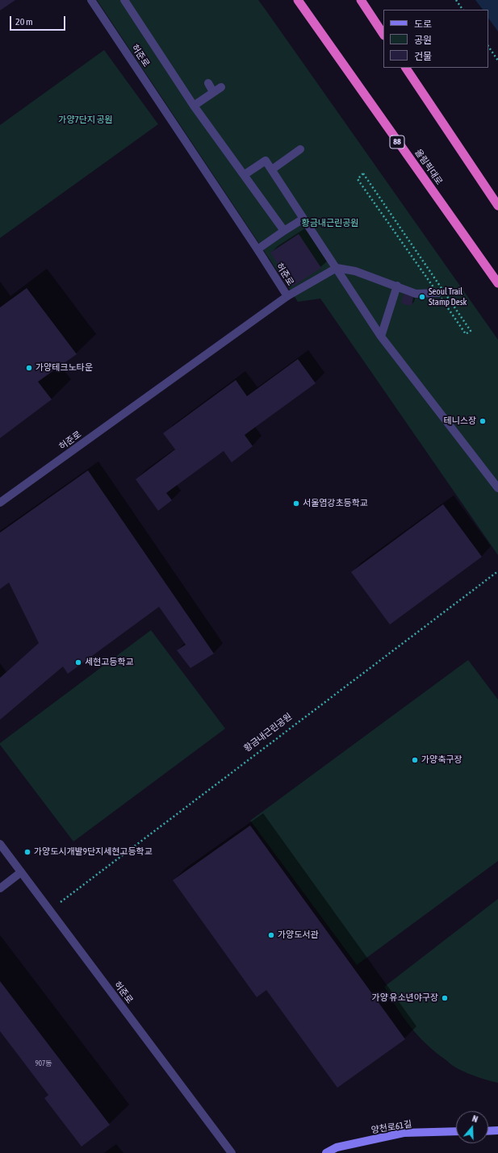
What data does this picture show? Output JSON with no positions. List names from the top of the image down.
{
  "streets": {
    "highway": ["88", "올림픽대로"],
    "main road": ["양천로61길"],
    "street": ["허준로"],
    "path": ["황금내근린공원"]
  },
  "crossings": [
    ["허준로", "황금내근린공원"]
  ],
  "parks": ["가양7단지 공원", "황금내근린공원"],
  "places": [
    "Seoul Trail Stamp Desk",
    "가양테크노타운",
    "테니스장",
    "서울염강초등학교",
    "세현고등학교",
    "가양축구장",
    "가양도시개발9단지세현고등학교",
    "가양도서관",
    "가양 유소년야구장"
  ],
  "house_numbers": ["907동"],
  "legend": ["도로", "공원", "건물"],
  "scale_bar": "20 m",
  "north": "top"
}
